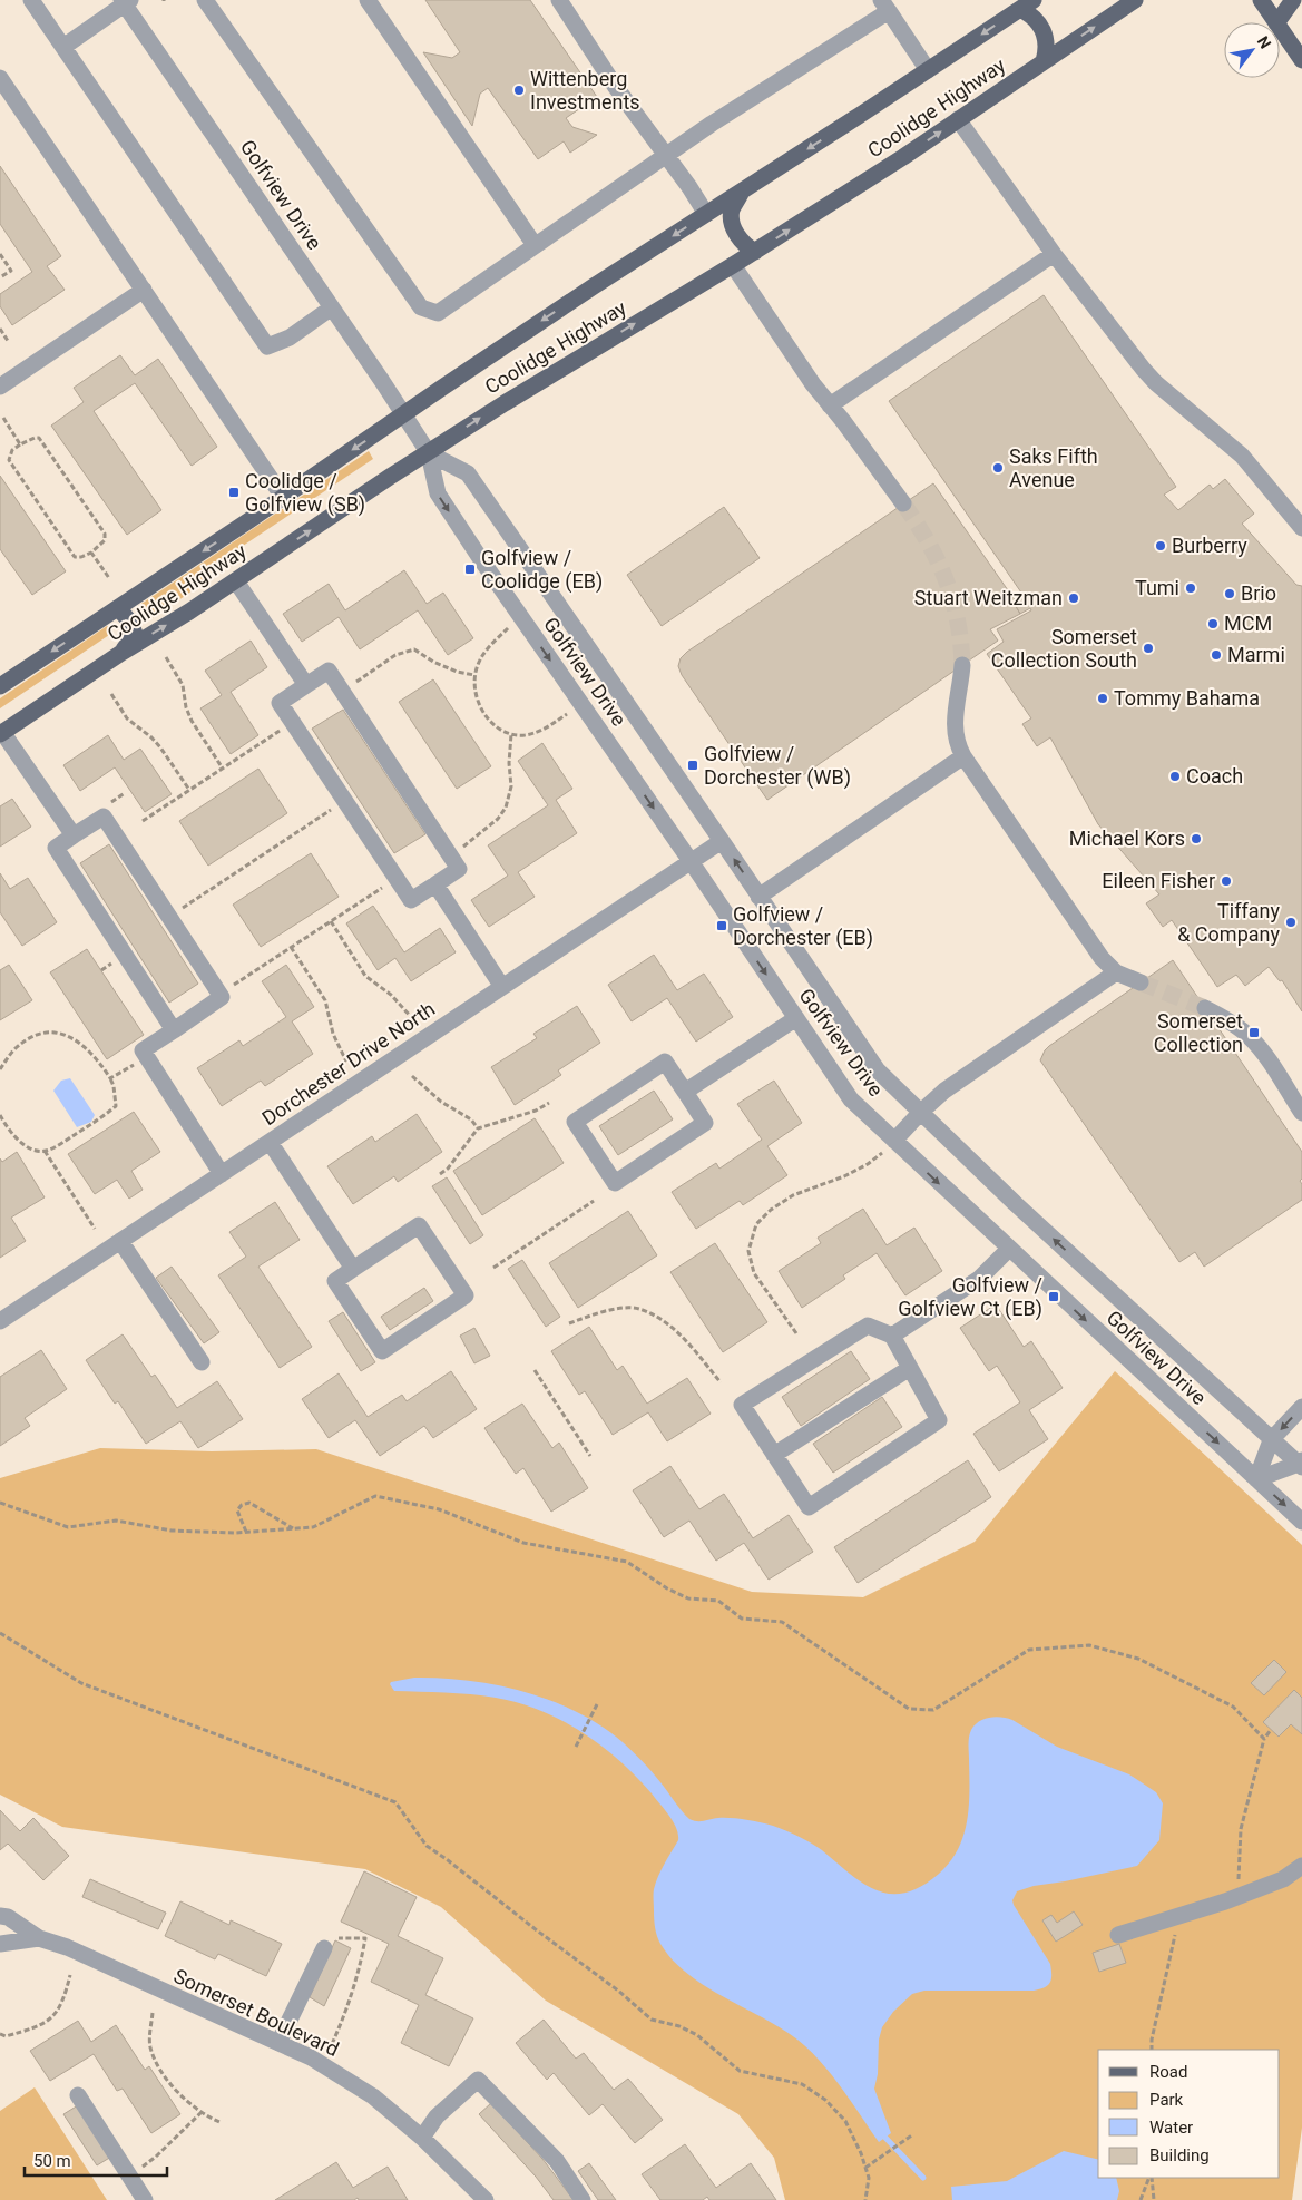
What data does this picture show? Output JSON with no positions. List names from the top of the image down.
{
  "streets": {
    "main road": ["Coolidge Highway"],
    "street": ["Golfview Drive", "Dorchester Drive North", "Somerset Boulevard"]
  },
  "crossings": [
    ["Coolidge Highway", "Golfview Drive"],
    ["Golfview Drive", "Dorchester Drive North"]
  ],
  "places": {
    "other": [
      "Wittenberg Investments",
      "Saks Fifth Avenue",
      "Burberry",
      "Tumi",
      "Brio",
      "Stuart Weitzman",
      "MCM",
      "Somerset Collection South",
      "Marmi",
      "Tommy Bahama",
      "Coach",
      "Michael Kors",
      "Eileen Fisher",
      "Tiffany & Company"
    ],
    "transit": [
      "Coolidge / Golfview (SB)",
      "Golfview / Coolidge (EB)",
      "Golfview / Dorchester (WB)",
      "Golfview / Dorchester (EB)",
      "Somerset Collection",
      "Golfview / Golfview Ct (EB)"
    ]
  },
  "legend": [
    "Road",
    "Park",
    "Water",
    "Building"
  ],
  "scale_bar": "50 m",
  "north": "top right"
}
